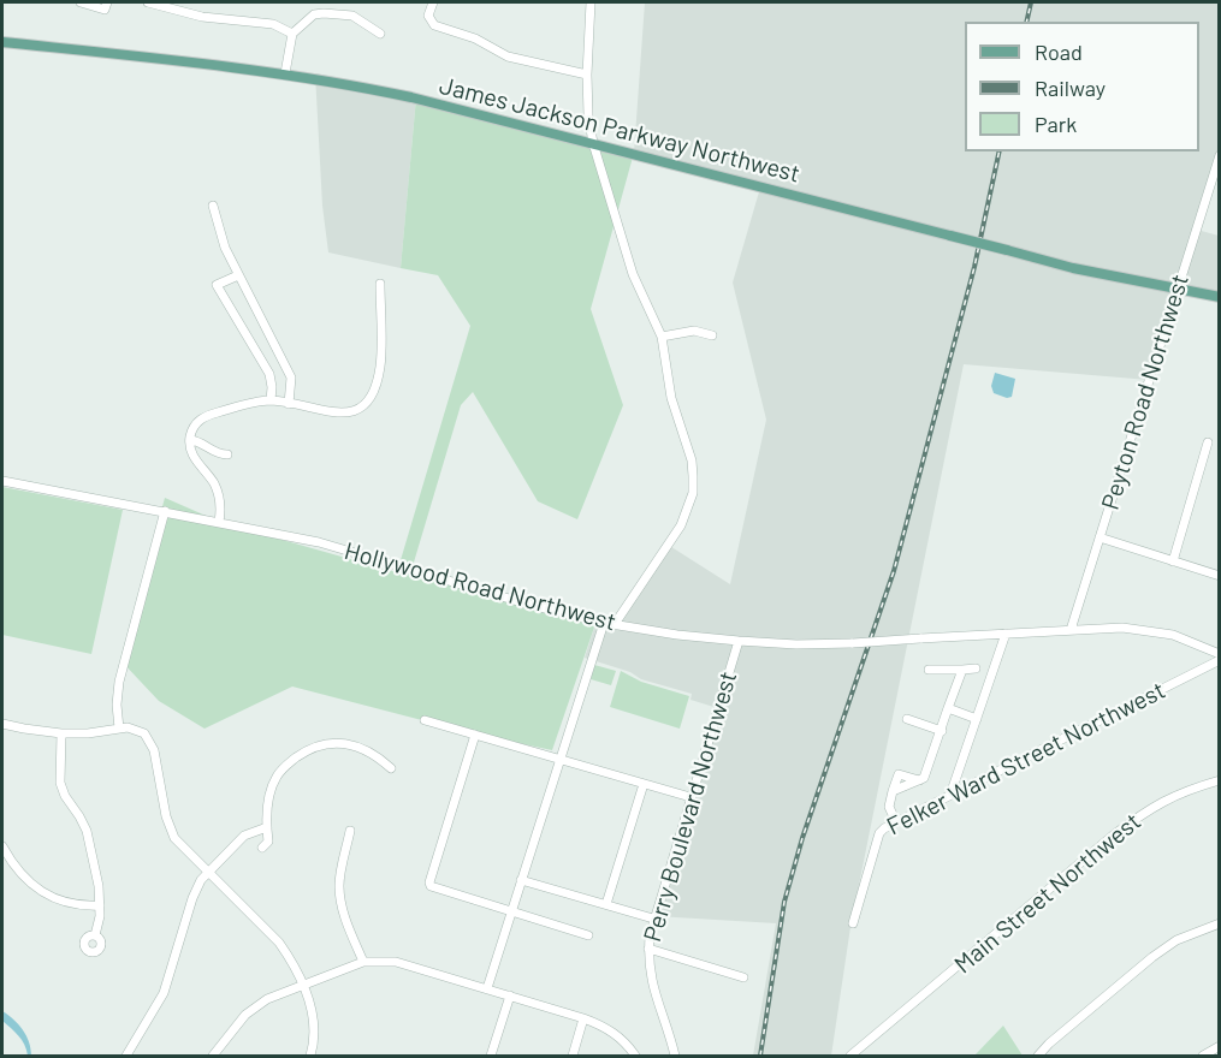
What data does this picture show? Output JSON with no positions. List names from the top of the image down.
{
  "streets": {
    "main road": ["James Jackson Parkway Northwest"],
    "street": [
      "Peyton Road Northwest",
      "Hollywood Road Northwest",
      "Felker Ward Street Northwest",
      "Perry Boulevard Northwest",
      "Main Street Northwest"
    ]
  },
  "crossings": [
    ["James Jackson Parkway Northwest", "Peyton Road Northwest"],
    ["Peyton Road Northwest", "Hollywood Road Northwest"],
    ["Hollywood Road Northwest", "Perry Boulevard Northwest"]
  ],
  "legend": ["Road", "Railway", "Park"]
}
